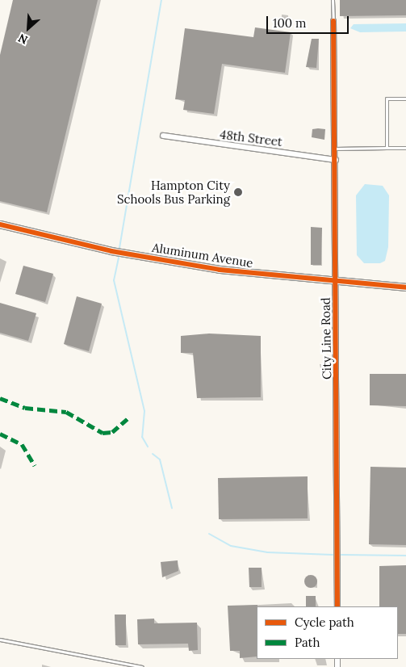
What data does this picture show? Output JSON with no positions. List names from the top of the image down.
{
  "streets": {
    "street": ["48th Street", "Aluminum Avenue", "City Line Road"]
  },
  "crossings": [
    ["48th Street", "City Line Road"],
    ["Aluminum Avenue", "City Line Road"]
  ],
  "places": ["Hampton City Schools Bus Parking"],
  "legend": ["Cycle path", "Path"],
  "scale_bar": "100 m",
  "north": "bottom left"
}
